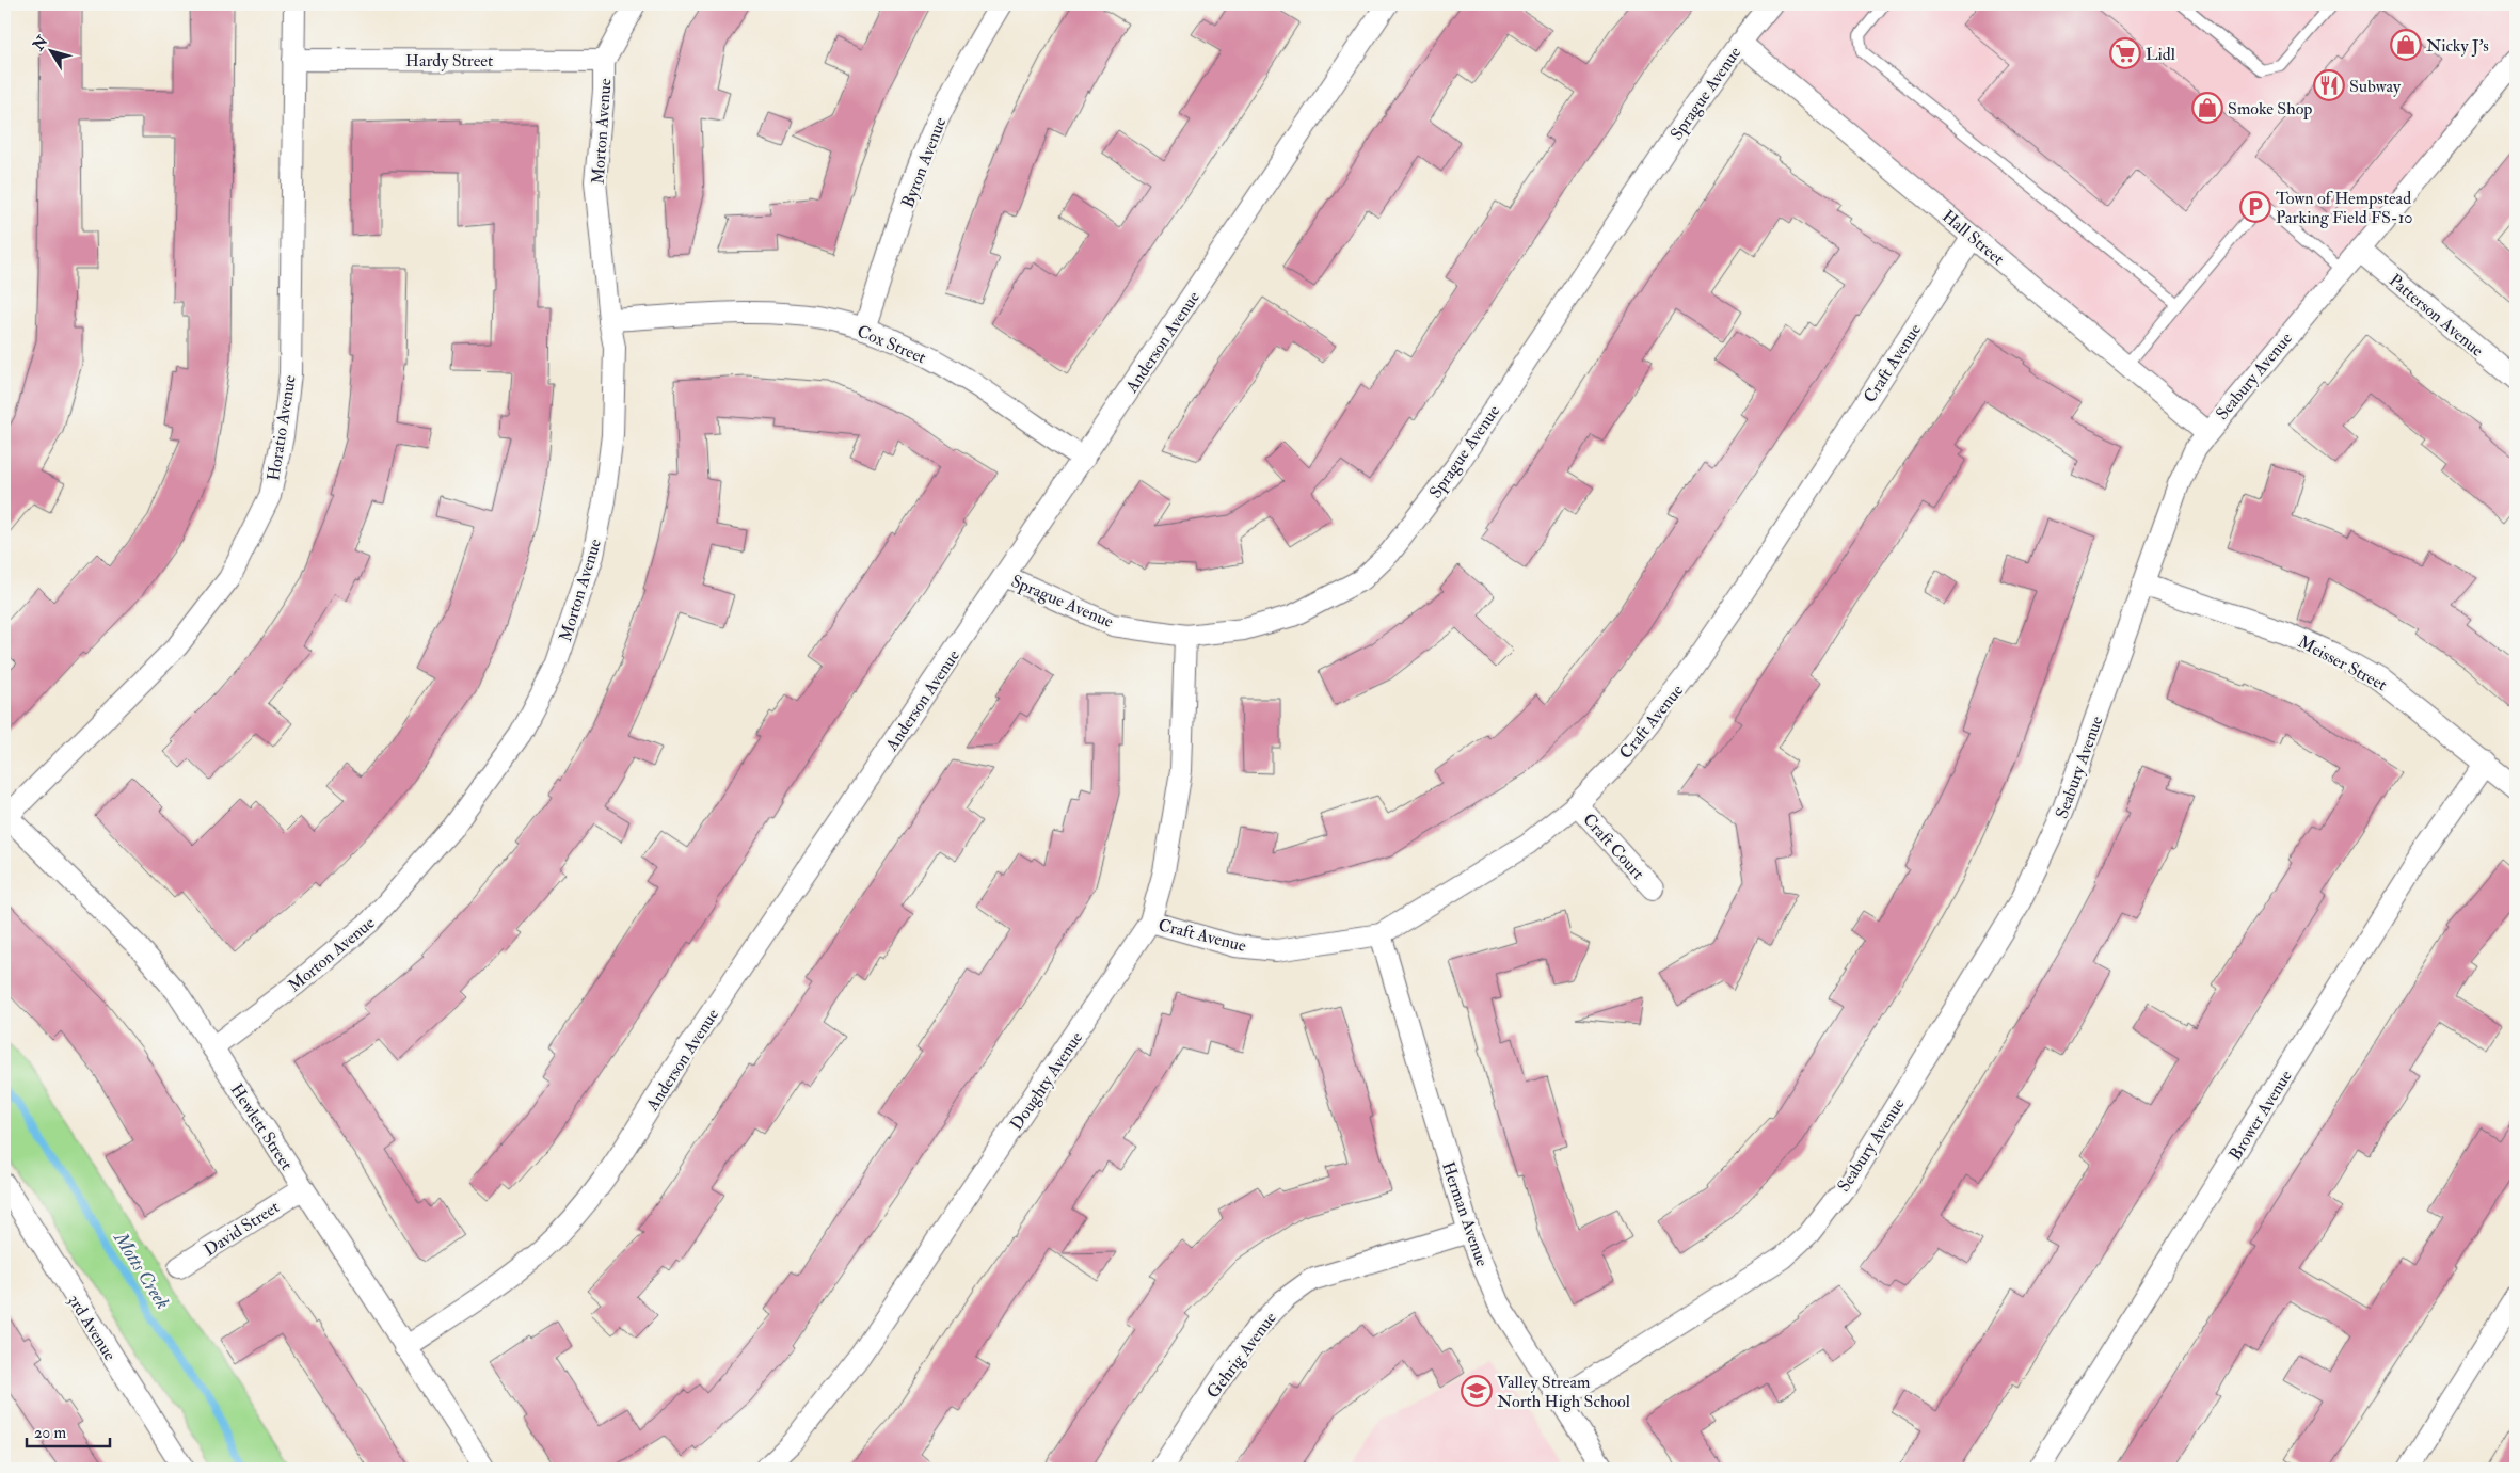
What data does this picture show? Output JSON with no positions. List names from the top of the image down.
{
  "streets": {
    "street": [
      "Hardy Street",
      "Sprague Avenue",
      "Morton Avenue",
      "Byron Avenue",
      "Hall Street",
      "Patterson Avenue",
      "Anderson Avenue",
      "Cox Street",
      "Craft Avenue",
      "Seabury Avenue",
      "Horatio Avenue",
      "Meisser Street",
      "Craft Court",
      "Doughty Avenue",
      "Brower Avenue",
      "Hewlett Street",
      "Herman Avenue",
      "David Street",
      "3rd Avenue",
      "Gehrig Avenue"
    ]
  },
  "crossings": [
    ["Hardy Street", "Morton Avenue"],
    ["Hardy Street", "Horatio Avenue"],
    ["Sprague Avenue", "Hall Street"],
    ["Sprague Avenue", "Anderson Avenue"],
    ["Sprague Avenue", "Doughty Avenue"],
    ["Morton Avenue", "Cox Street"],
    ["Morton Avenue", "Hewlett Street"],
    ["Byron Avenue", "Cox Street"],
    ["Hall Street", "Craft Avenue"],
    ["Hall Street", "Seabury Avenue"],
    ["Patterson Avenue", "Seabury Avenue"],
    ["Anderson Avenue", "Cox Street"],
    ["Anderson Avenue", "Hewlett Street"],
    ["Craft Avenue", "Craft Court"],
    ["Craft Avenue", "Doughty Avenue"],
    ["Craft Avenue", "Herman Avenue"],
    ["Seabury Avenue", "Meisser Street"],
    ["Seabury Avenue", "Herman Avenue"],
    ["Horatio Avenue", "Hewlett Street"],
    ["Meisser Street", "Brower Avenue"],
    ["Hewlett Street", "David Street"],
    ["Herman Avenue", "Gehrig Avenue"]
  ],
  "water": ["Motts Creek"],
  "places": {
    "shop": ["Nicky J's", "Smoke Shop"],
    "supermarket": ["Lidl"],
    "restaurant": ["Subway"],
    "parking": ["Town of Hempstead Parking Field FS-10"],
    "school or university": ["Valley Stream North High School"]
  },
  "scale_bar": "20 m",
  "north": "top left"
}
